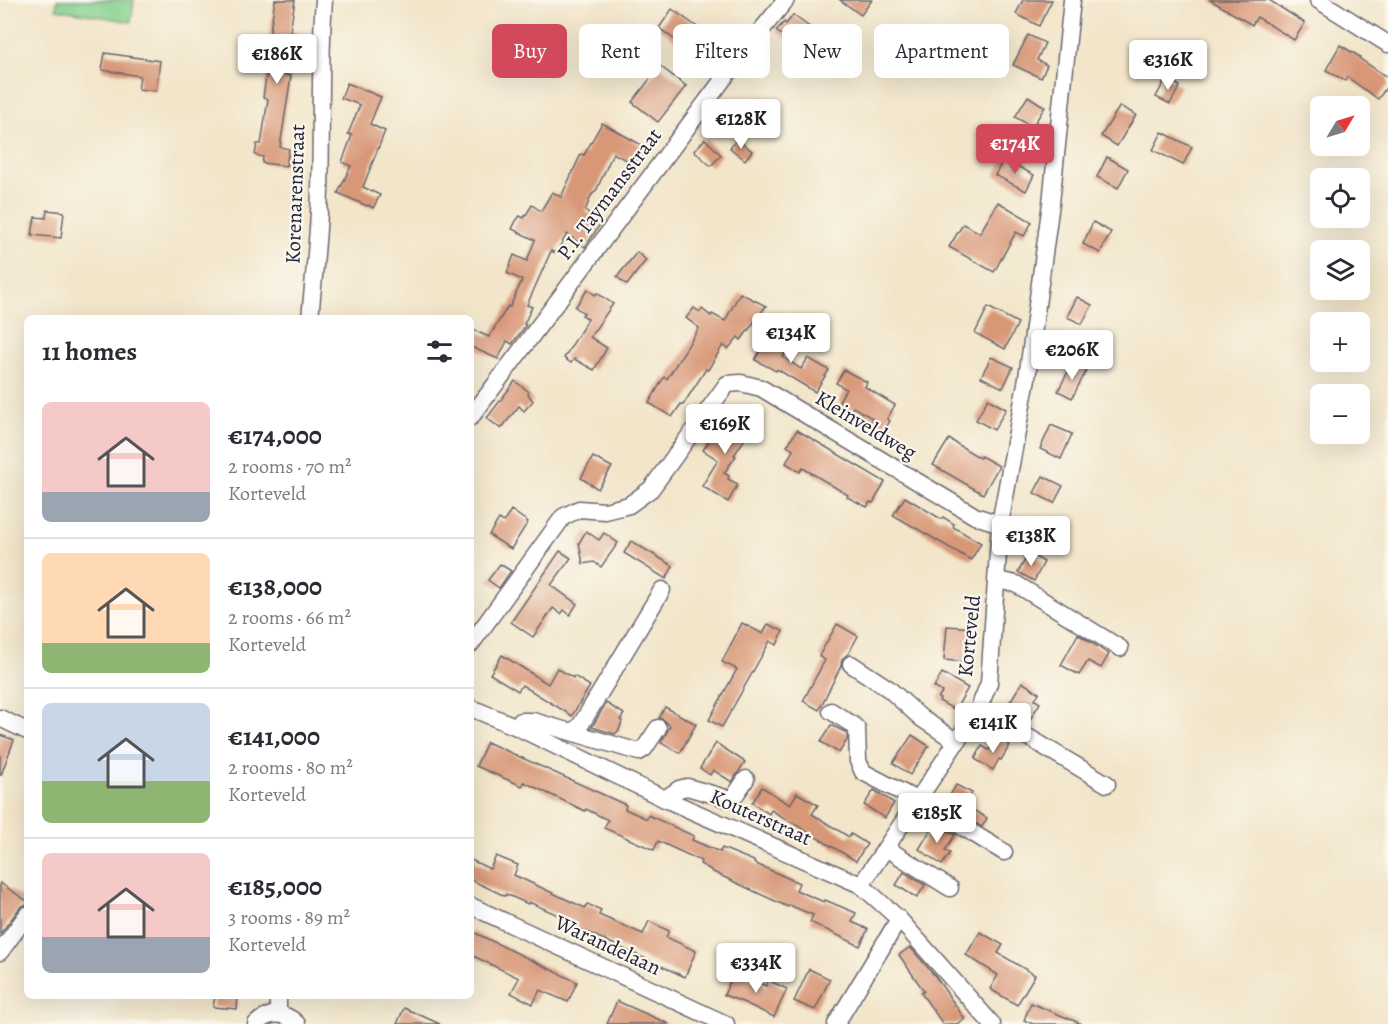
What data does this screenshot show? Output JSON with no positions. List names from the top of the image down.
{
  "streets": {
    "street": [
      "Korenarenstraat",
      "P.I. Taymansstraat",
      "Kleinveldweg",
      "Korteveld",
      "Kouterstraat",
      "Warandelaan"
    ]
  },
  "crossings": [
    ["Kleinveldweg", "Korteveld"],
    ["Korteveld", "Kouterstraat"]
  ],
  "north": "top right",
  "page": {
    "chip": [
      "Buy",
      "Rent",
      "Filters",
      "New",
      "Apartment"
    ],
    "price": [
      "€186K",
      "€316K",
      "€128K",
      "€174K",
      "€134K",
      "€206K",
      "€169K",
      "€138K",
      "€141K",
      "€185K",
      "€334K"
    ],
    "map_buttons": ["+", "−"],
    "heading": "11 homes",
    "list": [
      {
        "name": "€174,000",
        "note": "2 rooms · 70 m² · Korteveld"
      },
      {
        "name": "€138,000",
        "note": "2 rooms · 66 m² · Korteveld"
      },
      {
        "name": "€141,000",
        "note": "2 rooms · 80 m² · Korteveld"
      },
      {
        "name": "€185,000",
        "note": "3 rooms · 89 m² · Korteveld"
      }
    ]
  }
}
